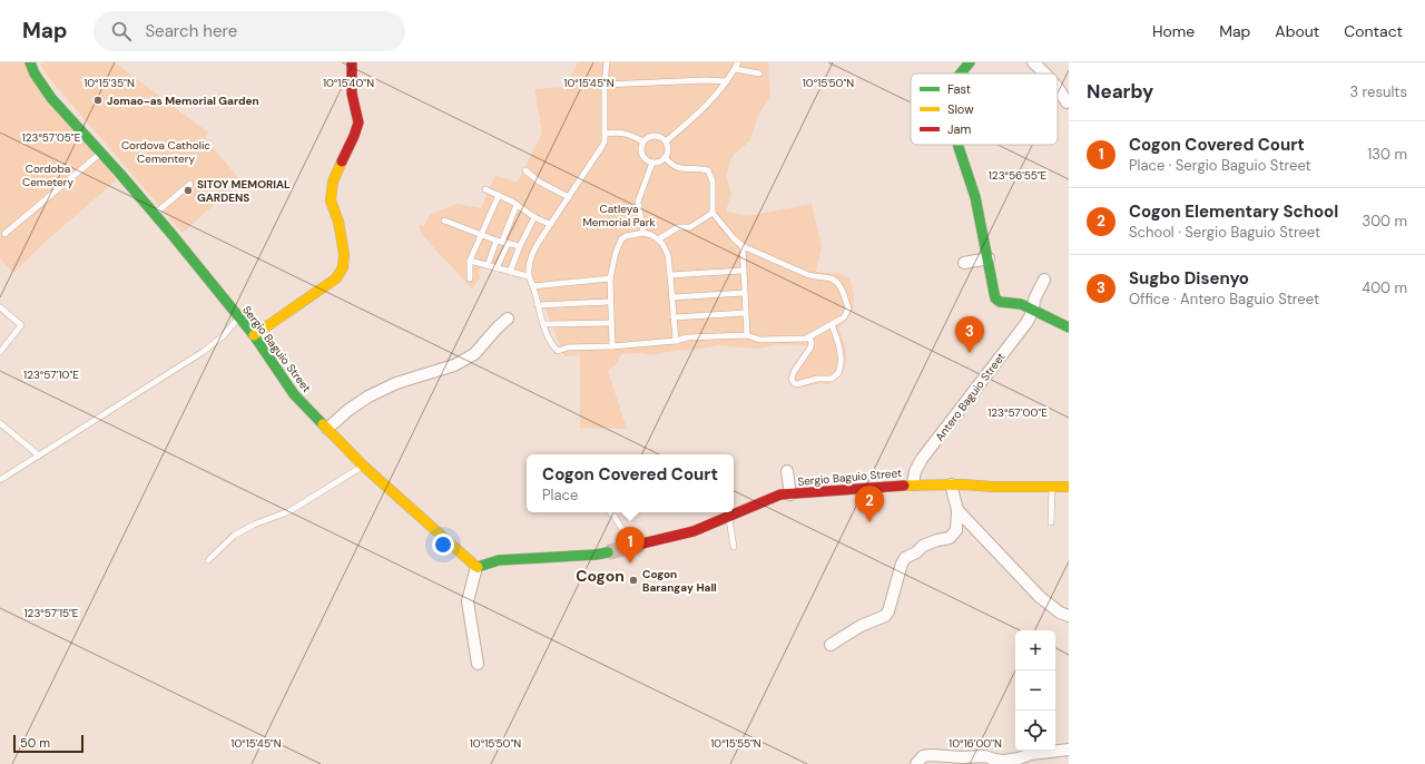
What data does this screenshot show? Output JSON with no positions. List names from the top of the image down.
{
  "streets": {
    "street": ["Sergio Baguio Street", "Antero Baguio Street"]
  },
  "crossings": [
    ["Sergio Baguio Street", "Antero Baguio Street"]
  ],
  "districts": ["Cogon"],
  "parks": ["Cordova Catholic Cementery", "Cordoba Cemetery", "Catleya Memorial Park"],
  "places": ["Jomao-as Memorial Garden", "SITOY MEMORIAL GARDENS", "Cogon Barangay Hall"],
  "legend": ["Fast", "Slow", "Jam"],
  "scale_bar": "50 m",
  "page": {
    "header": "Map",
    "search": "Search here",
    "nav": [
      "Home",
      "Map",
      "About",
      "Contact"
    ],
    "heading": ["Nearby", "3 results"],
    "list": [
      {
        "mark": "1",
        "name": "Cogon Covered Court",
        "note": "Place · Sergio Baguio Street",
        "value": "130 m"
      },
      {
        "mark": "2",
        "name": "Cogon Elementary School",
        "note": "School · Sergio Baguio Street",
        "value": "300 m"
      },
      {
        "mark": "3",
        "name": "Sugbo Disenyo",
        "note": "Office · Antero Baguio Street",
        "value": "400 m"
      }
    ],
    "pins": ["3", "2", "1"],
    "popup": ["Cogon Covered Court", "Place"],
    "map_buttons": ["+", "−"],
    "scale": "50 m"
  },
  "coordinates": [
    "10°15'35\"N",
    "10°15'40\"N",
    "10°15'45\"N",
    "10°15'50\"N",
    "123°57'05\"E",
    "123°56'55\"E",
    "123°57'10\"E",
    "123°57'00\"E",
    "123°57'15\"E",
    "10°15'55\"N",
    "10°16'00\"N"
  ]
}
